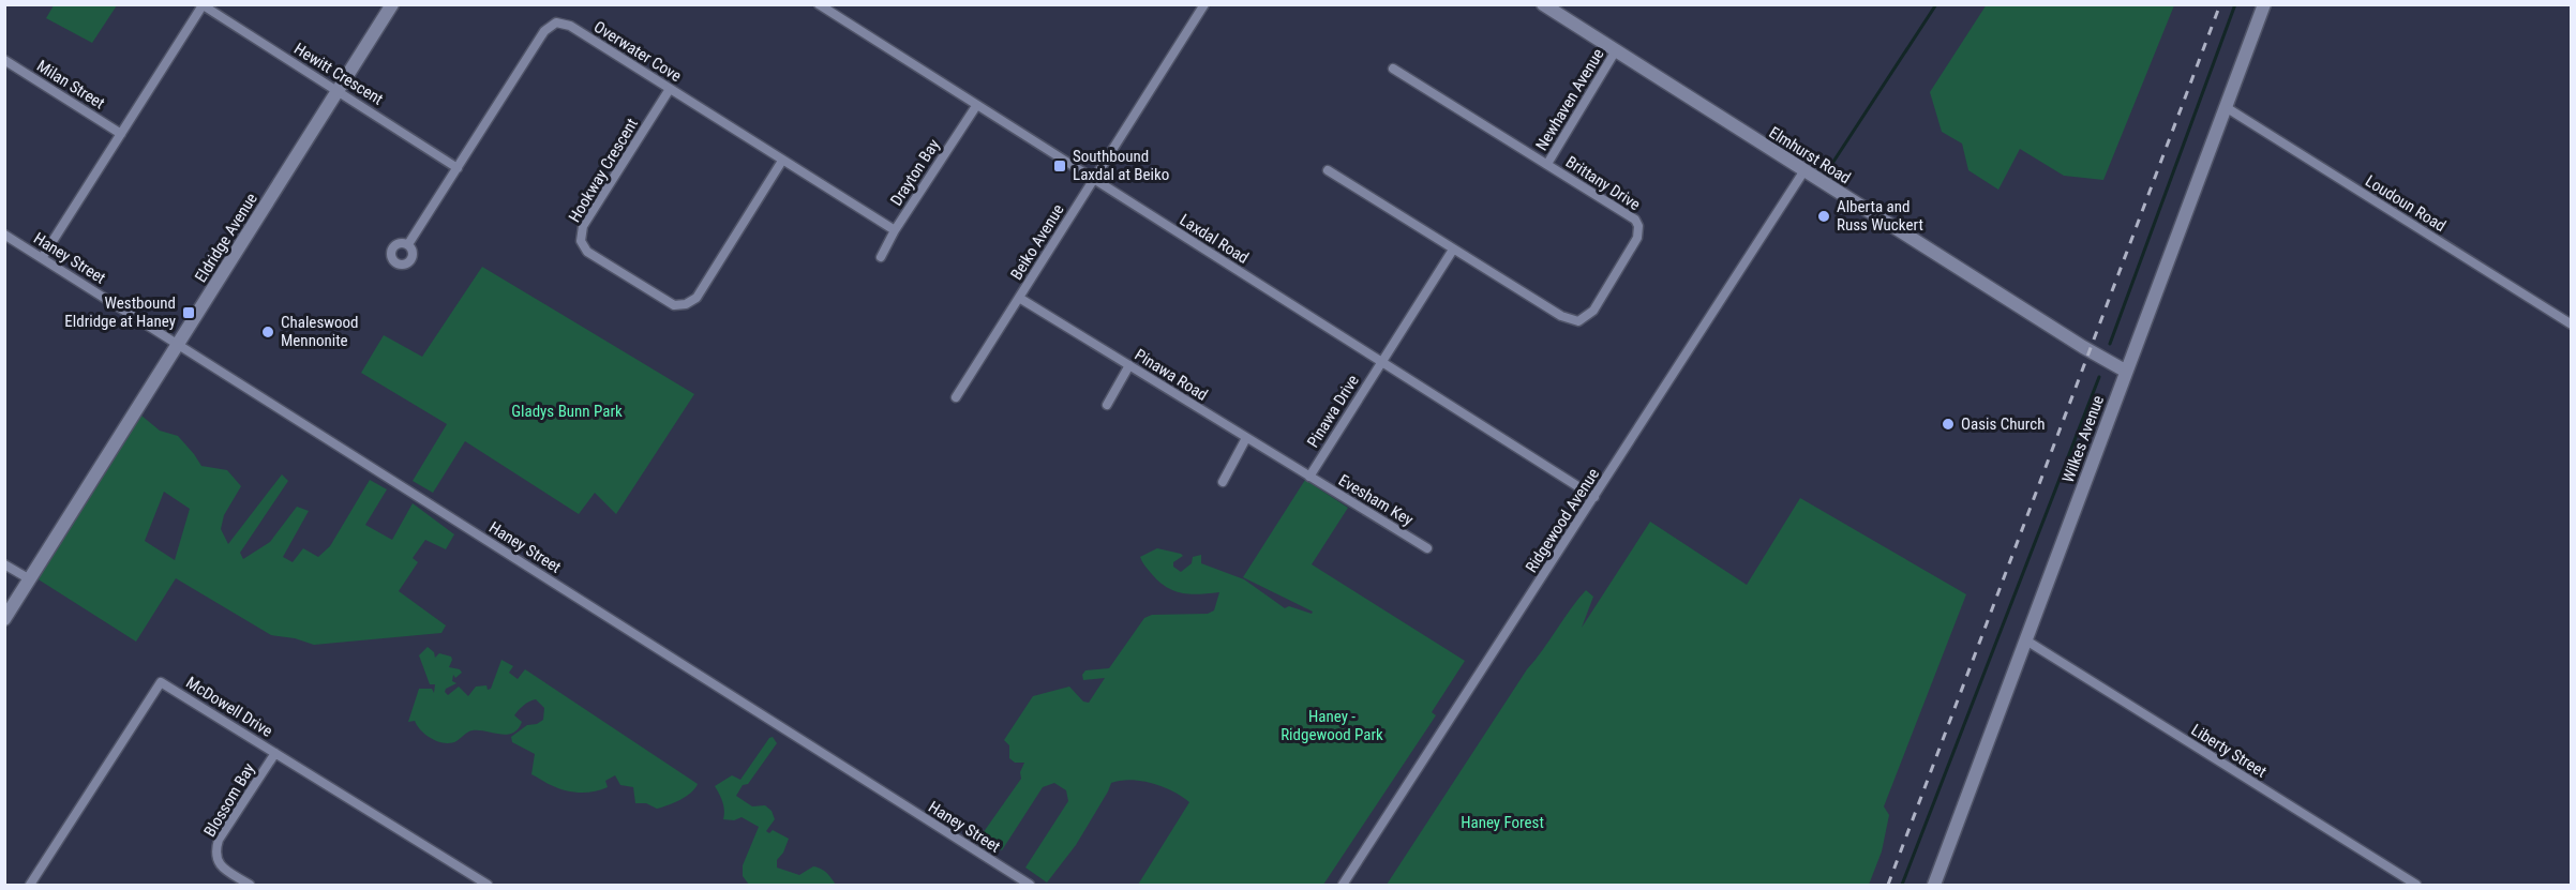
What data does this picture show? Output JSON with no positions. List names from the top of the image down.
{
  "streets": {
    "street": [
      "Overwater Cove",
      "Hewitt Crescent",
      "Milan Street",
      "Newhaven Avenue",
      "Elmhurst Road",
      "Hookway Crescent",
      "Drayton Bay",
      "Brittany Drive",
      "Loudoun Road",
      "Eldridge Avenue",
      "Laxdal Road",
      "Beiko Avenue",
      "Haney Street",
      "Pinawa Road",
      "Pinawa Drive",
      "Wilkes Avenue",
      "Evesham Key",
      "Ridgewood Avenue",
      "McDowell Drive",
      "Liberty Street",
      "Blossom Bay"
    ]
  },
  "crossings": [
    ["Overwater Cove", "Hewitt Crescent"],
    ["Overwater Cove", "Hookway Crescent"],
    ["Overwater Cove", "Drayton Bay"],
    ["Hewitt Crescent", "Milan Street"],
    ["Hewitt Crescent", "Eldridge Avenue"],
    ["Hewitt Crescent", "Haney Street"],
    ["Newhaven Avenue", "Elmhurst Road"],
    ["Newhaven Avenue", "Brittany Drive"],
    ["Elmhurst Road", "Wilkes Avenue"],
    ["Elmhurst Road", "Ridgewood Avenue"],
    ["Drayton Bay", "Laxdal Road"],
    ["Loudoun Road", "Wilkes Avenue"],
    ["Eldridge Avenue", "Haney Street"],
    ["Laxdal Road", "Beiko Avenue"],
    ["Laxdal Road", "Pinawa Drive"],
    ["Laxdal Road", "Ridgewood Avenue"],
    ["Beiko Avenue", "Pinawa Road"],
    ["Pinawa Road", "Pinawa Drive"],
    ["Pinawa Road", "Evesham Key"],
    ["Pinawa Drive", "Evesham Key"],
    ["Wilkes Avenue", "Liberty Street"],
    ["McDowell Drive", "Blossom Bay"]
  ],
  "parks": ["Gladys Bunn Park", "Haney - Ridgewood Park", "Haney Forest"],
  "places": {
    "transit": ["Southbound Laxdal at Beiko", "Westbound Eldridge at Haney"],
    "other": ["Alberta and Russ Wuckert", "Chaleswood Mennonite", "Oasis Church"]
  }
}
